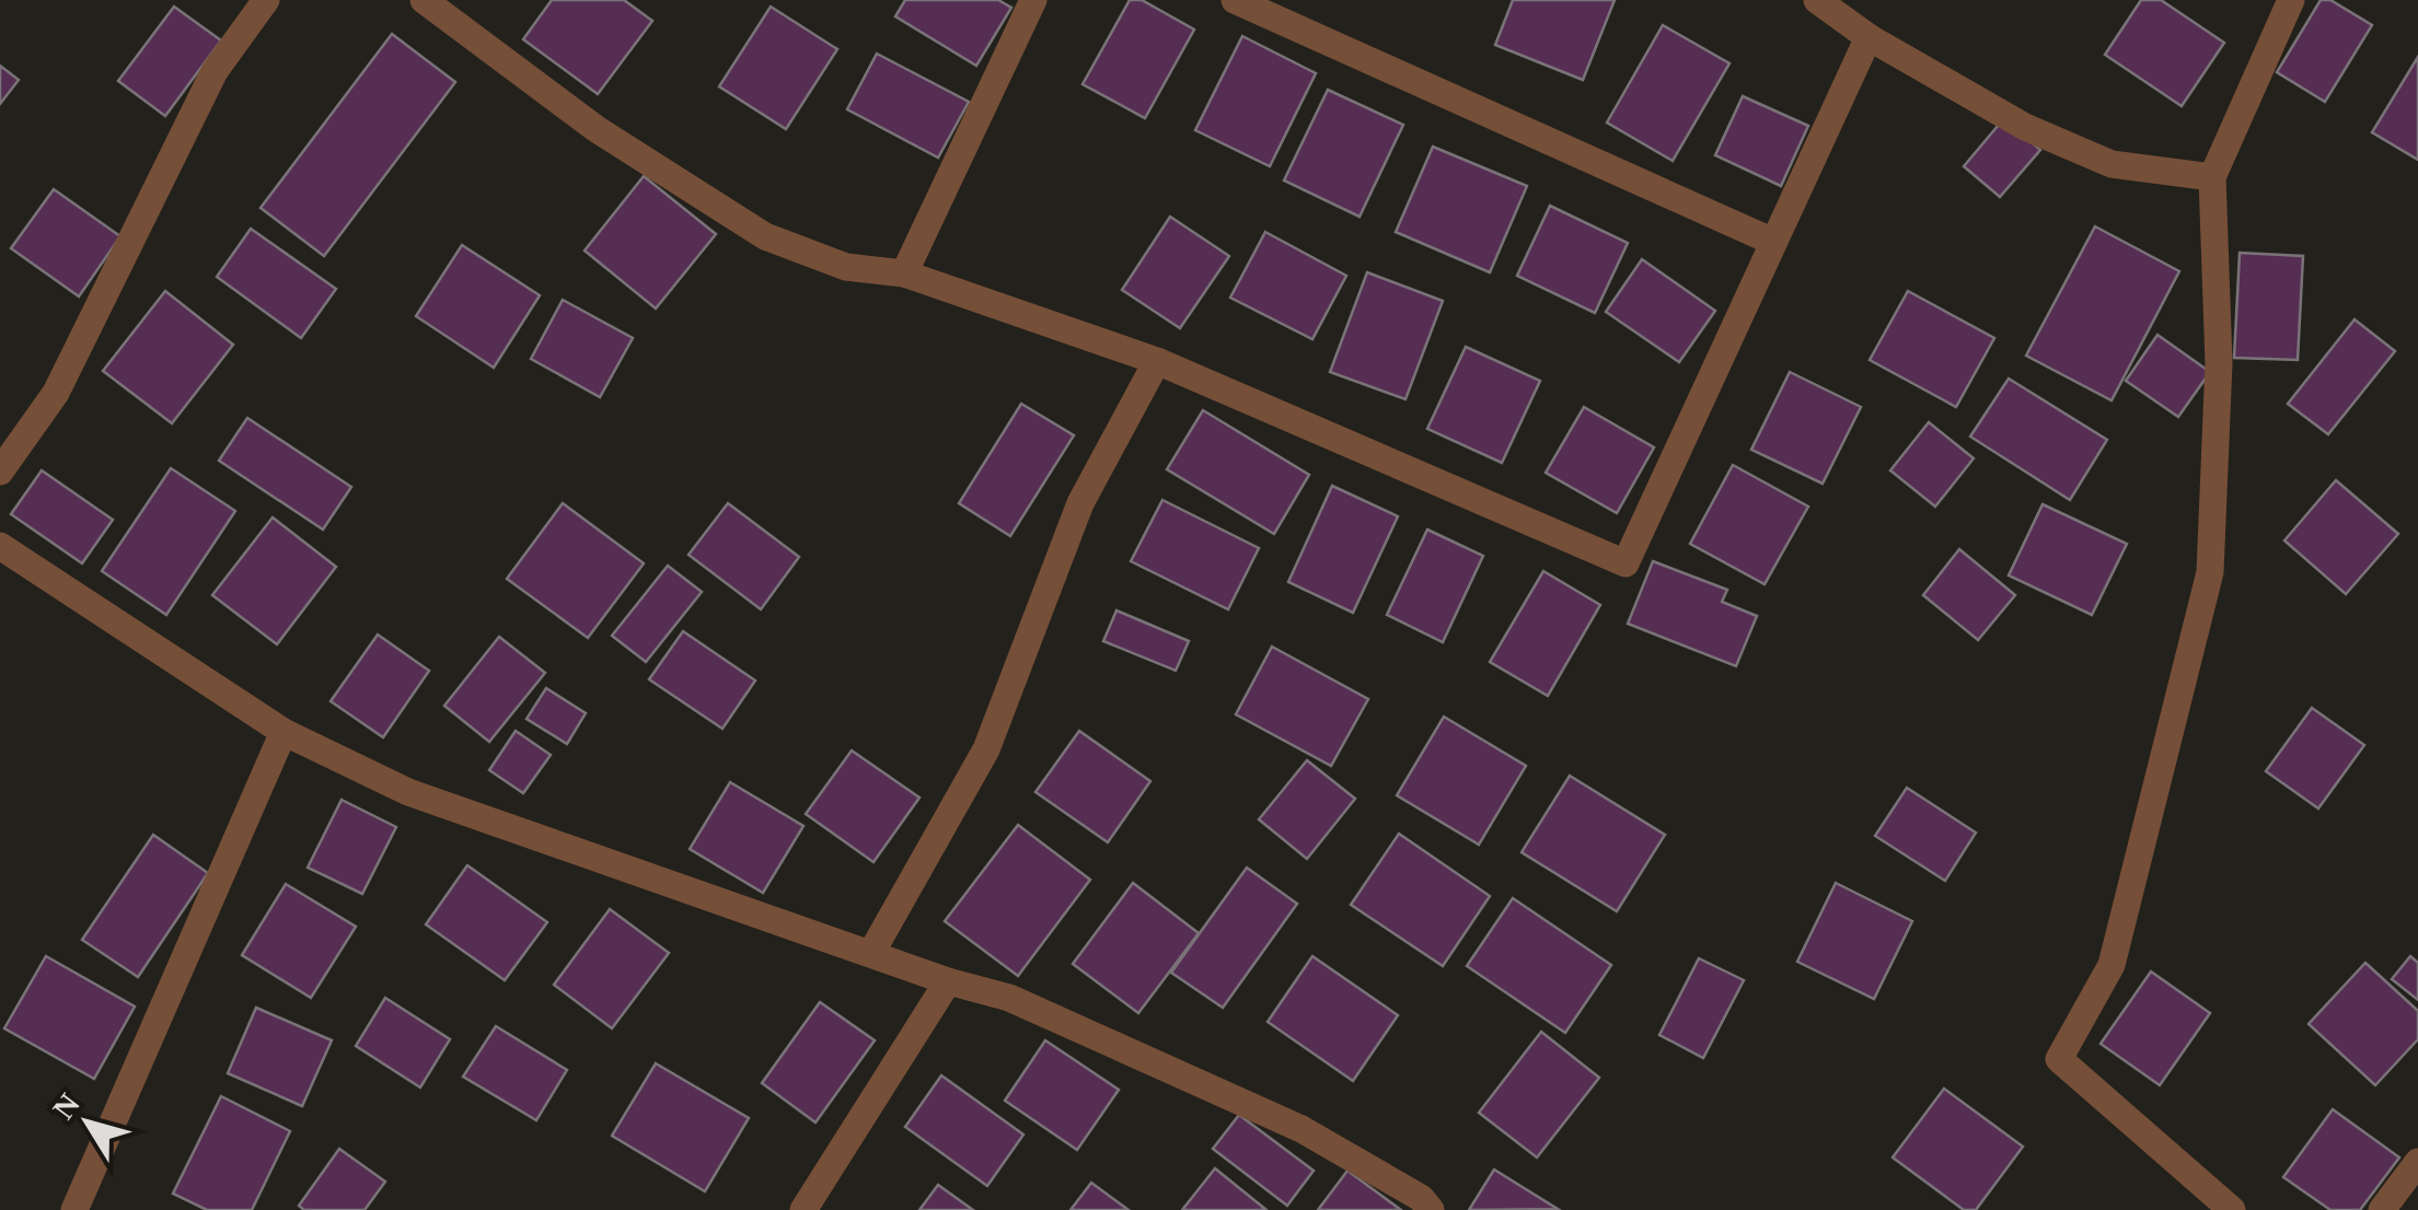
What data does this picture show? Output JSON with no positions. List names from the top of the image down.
{
  "north": "top left"
}
